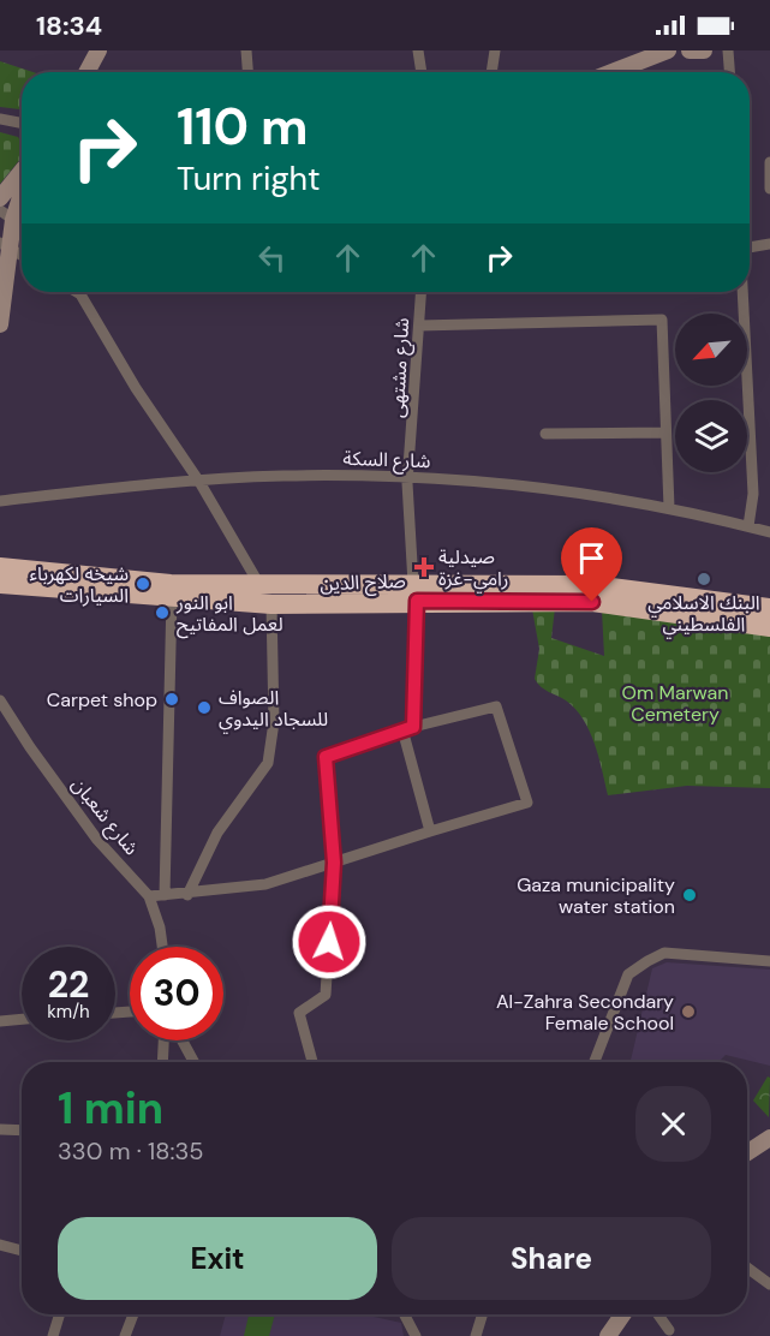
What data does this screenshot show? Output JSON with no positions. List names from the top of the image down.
{
  "streets": {
    "highway": ["صلاح الدين"],
    "street": ["شارع مشتهى", "شارع السكة", "شارع شعبان"]
  },
  "crossings": [
    ["شارع مشتهى", "شارع السكة"],
    ["شارع مشتهى", "صلاح الدين"]
  ],
  "parks": ["Om Marwan Cemetery"],
  "places": {
    "health": ["صيدلية رامي-غزة"],
    "other": [
      "البنك الاسلامي الفلسطيني",
      "شيخه لكهرباء السيارات",
      "ابو النور لعمل المفاتيح",
      "Carpet shop",
      "الصواف للسجاد اليدوي",
      "Gaza municipality water station",
      "Al-Zahra Secondary Female School"
    ]
  },
  "north": "bottom left",
  "page": {
    "status": "18:34",
    "turn": ["110 m", "Turn right"],
    "speed": "22 km/h",
    "limit": "30",
    "heading": ["1 min", "330 m · 18:35"],
    "buttons": ["Exit", "Share"]
  }
}
